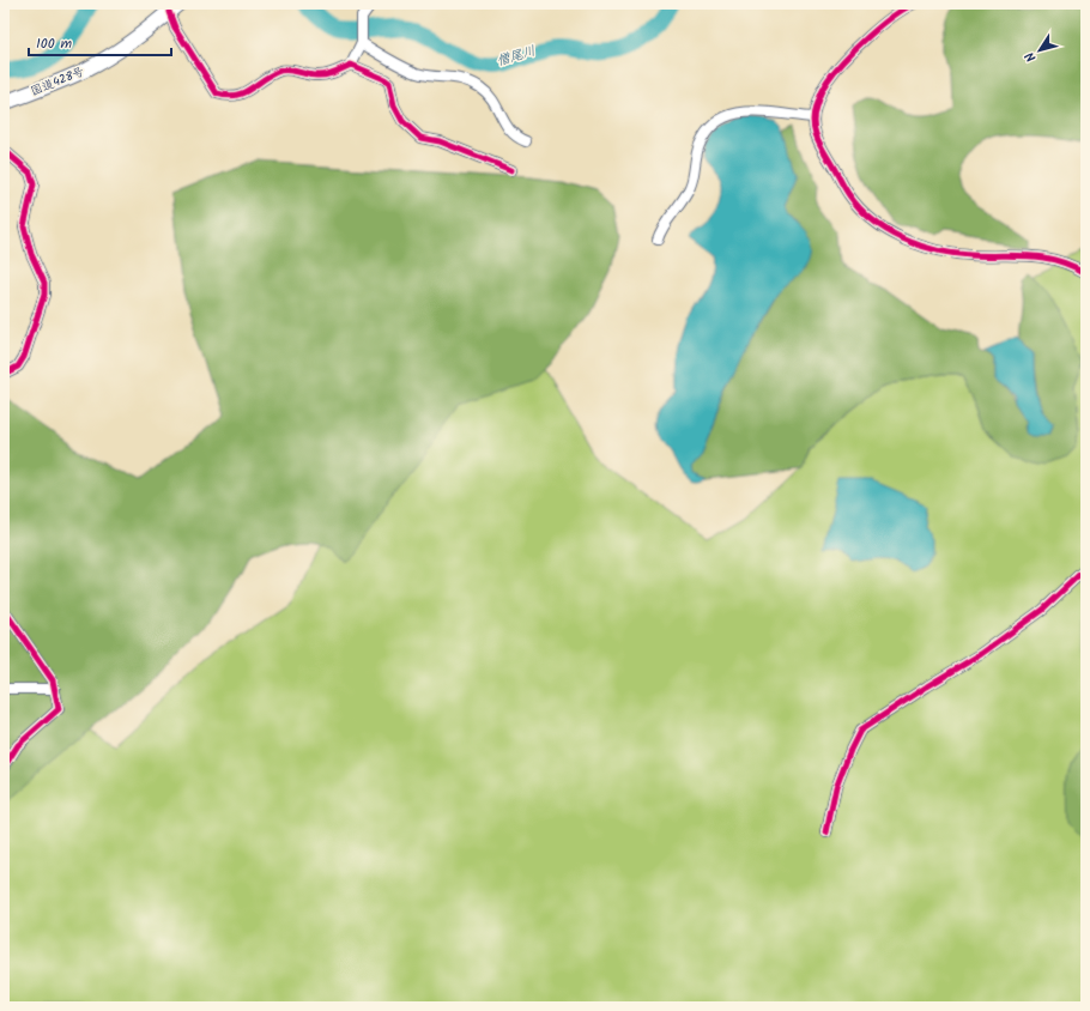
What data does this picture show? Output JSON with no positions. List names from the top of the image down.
{
  "streets": {
    "highway": ["国道428号"]
  },
  "water": ["僧尾川"],
  "scale_bar": "100 m",
  "north": "bottom left"
}
